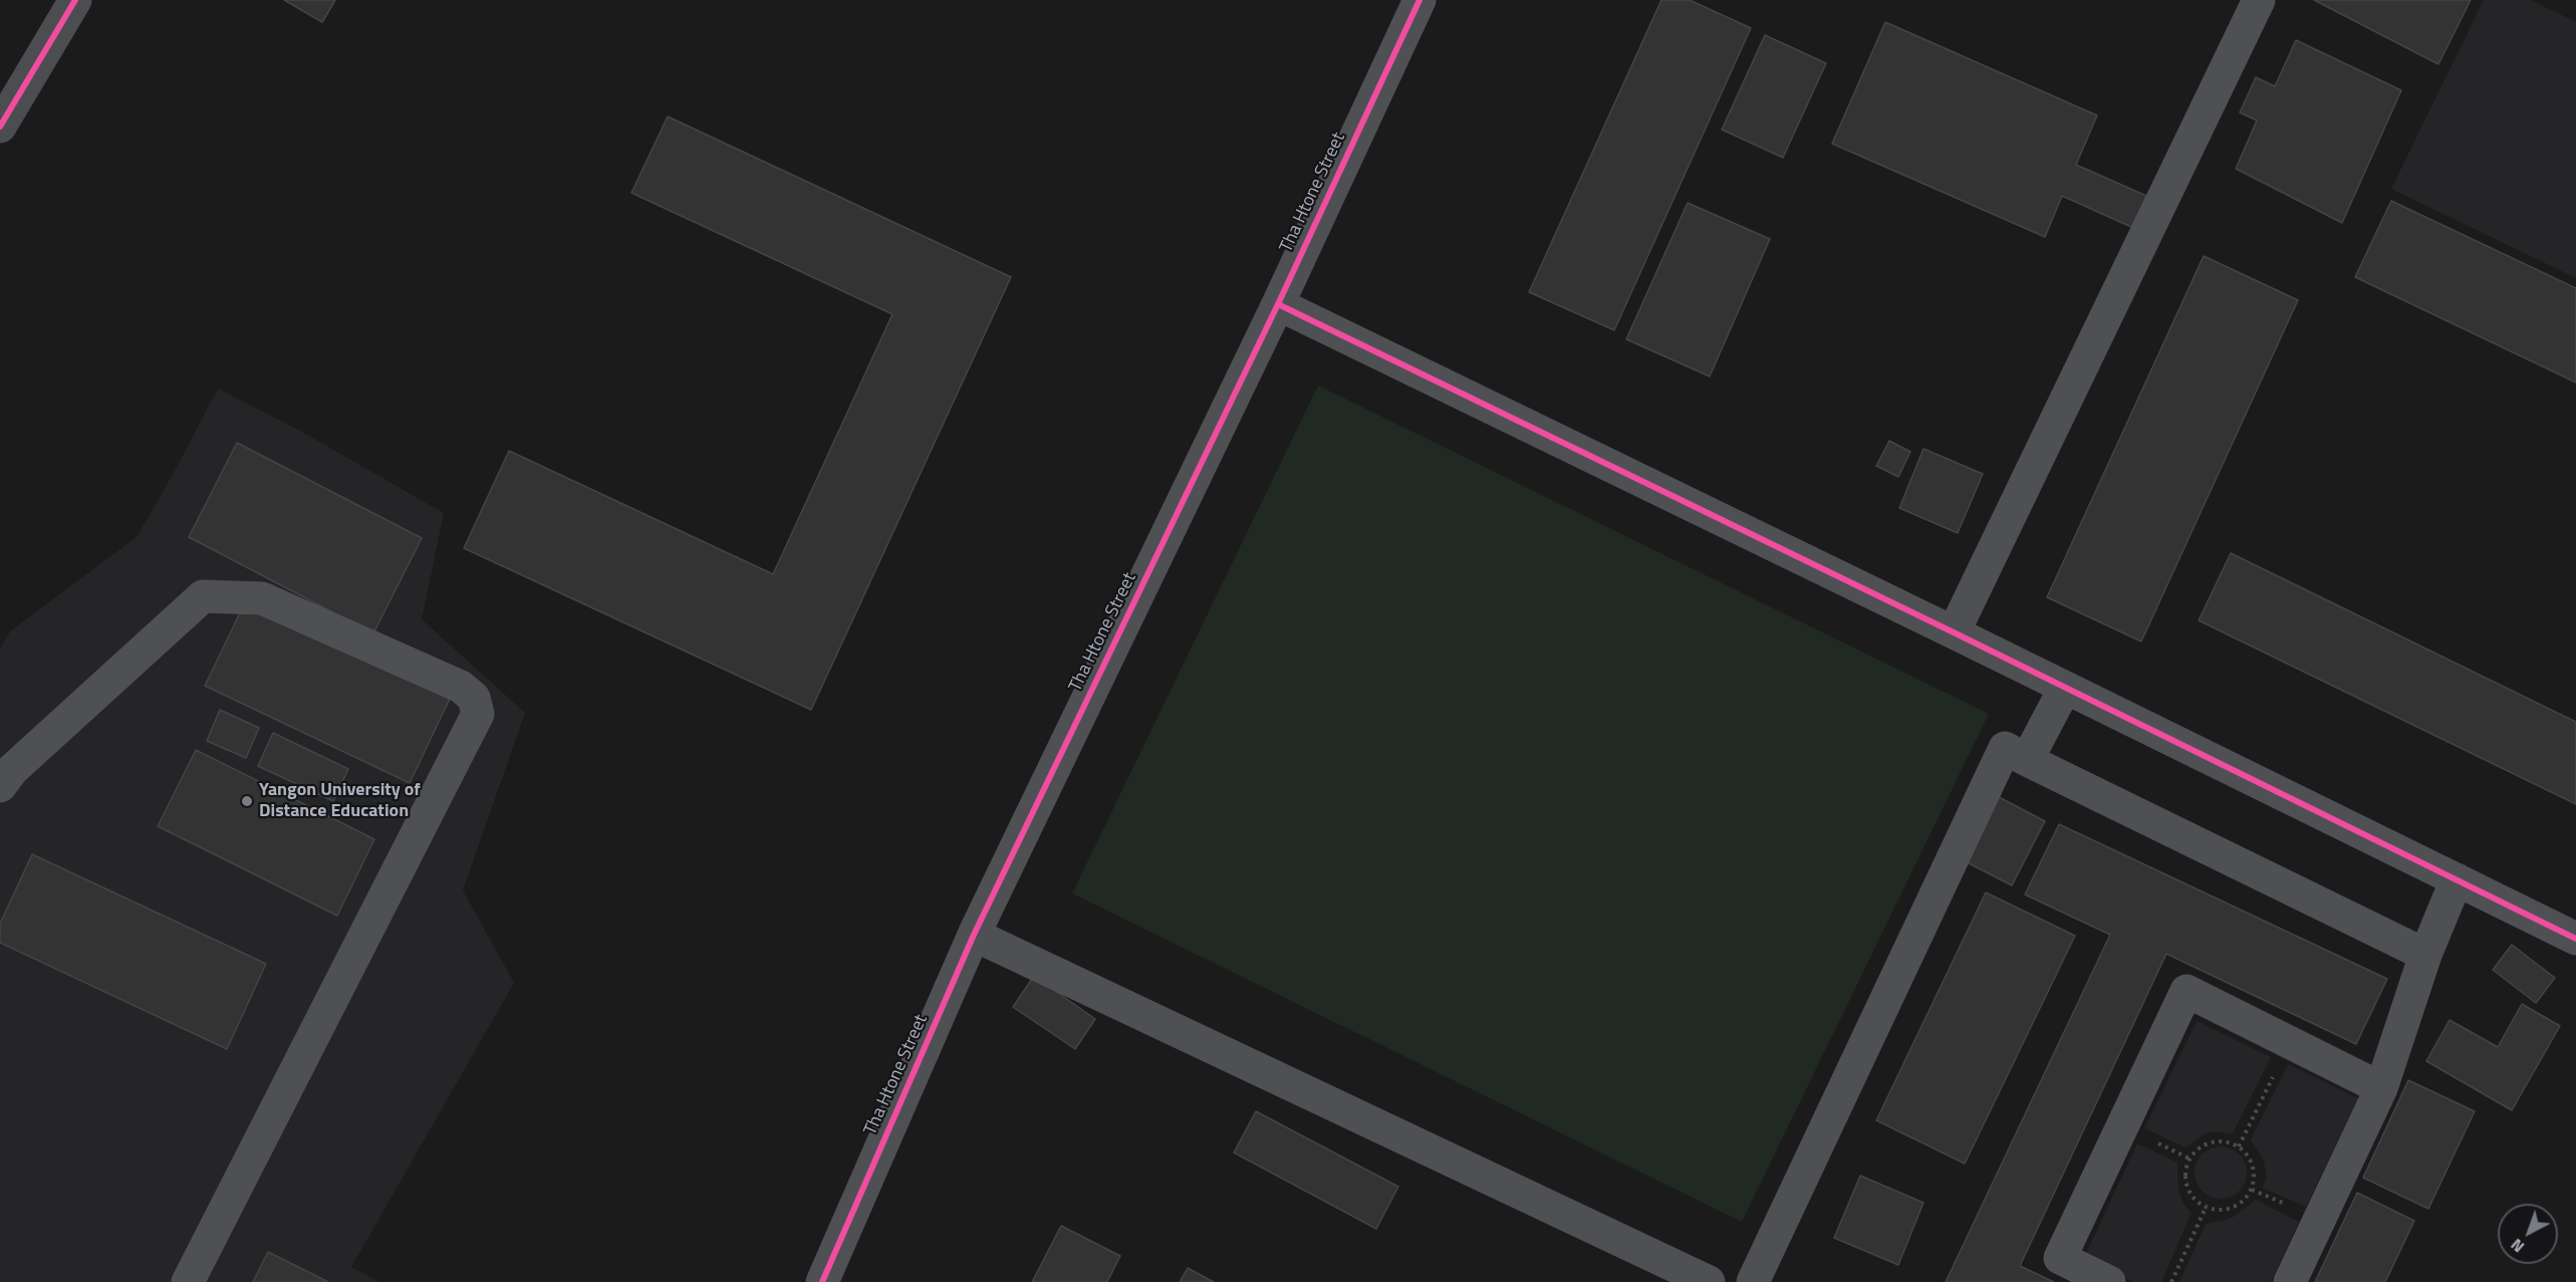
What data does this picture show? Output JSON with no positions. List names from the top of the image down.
{
  "streets": {
    "street": ["Tha Htone Street"]
  },
  "places": ["Yangon University of Distance Education"],
  "north": "bottom left"
}
